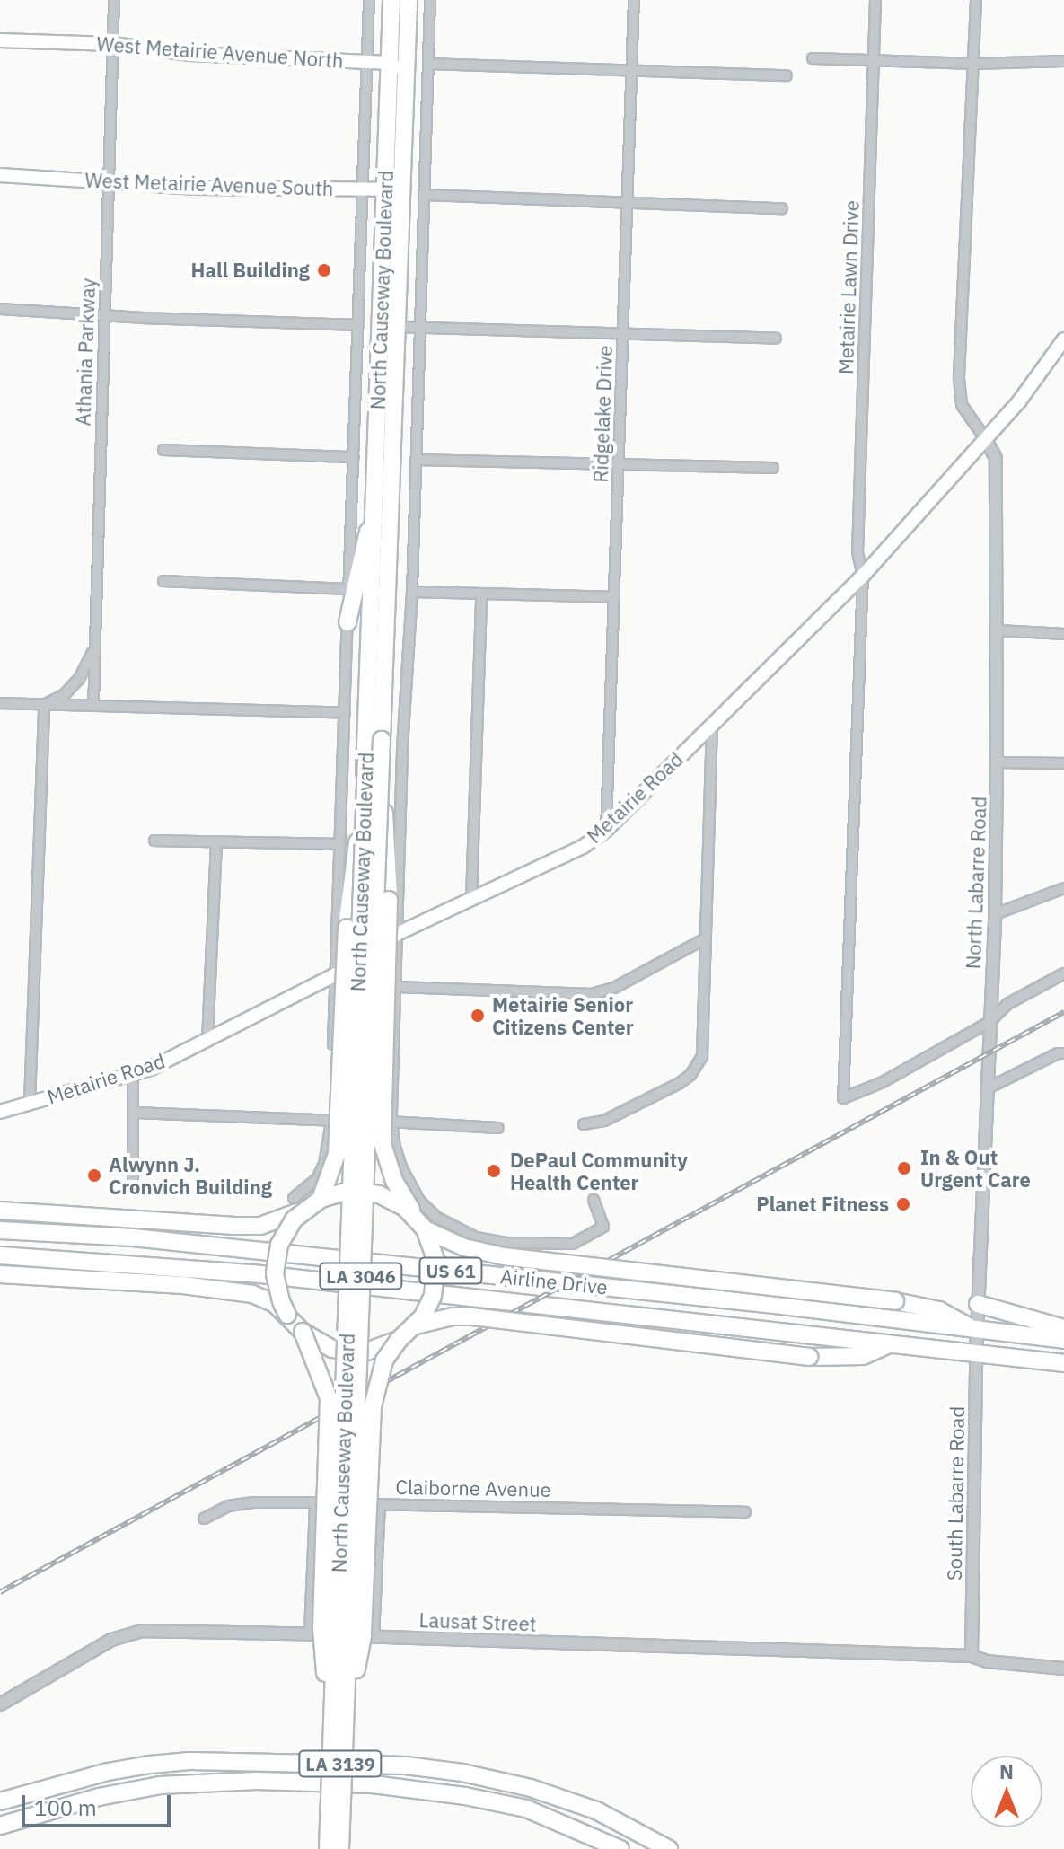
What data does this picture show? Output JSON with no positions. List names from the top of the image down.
{
  "streets": {
    "highway": [
      "North Causeway Boulevard",
      "US 61",
      "LA 3046",
      "Airline Drive",
      "LA 3139"
    ],
    "main road": ["West Metairie Avenue North", "West Metairie Avenue South", "Metairie Road"],
    "street": [
      "Metairie Lawn Drive",
      "Athania Parkway",
      "Ridgelake Drive",
      "North Labarre Road",
      "Claiborne Avenue",
      "South Labarre Road",
      "Lausat Street"
    ]
  },
  "crossings": [
    ["West Metairie Avenue North", "North Causeway Boulevard"],
    ["West Metairie Avenue North", "Athania Parkway"],
    ["West Metairie Avenue South", "North Causeway Boulevard"],
    ["West Metairie Avenue South", "Athania Parkway"],
    ["Metairie Lawn Drive", "Metairie Road"],
    ["Metairie Lawn Drive", "North Labarre Road"],
    ["North Causeway Boulevard", "Metairie Road"],
    ["North Causeway Boulevard", "LA 3046"],
    ["Ridgelake Drive", "Metairie Road"],
    ["Metairie Road", "North Labarre Road"],
    ["North Labarre Road", "Airline Drive"],
    ["North Labarre Road", "South Labarre Road"],
    ["Airline Drive", "South Labarre Road"],
    ["South Labarre Road", "Lausat Street"]
  ],
  "places": [
    "Hall Building",
    "Metairie Senior Citizens Center",
    "In & Out Urgent Care",
    "DePaul Community Health Center",
    "Alwynn J. Cronvich Building",
    "Planet Fitness"
  ],
  "scale_bar": "100 m",
  "north": "top"
}
